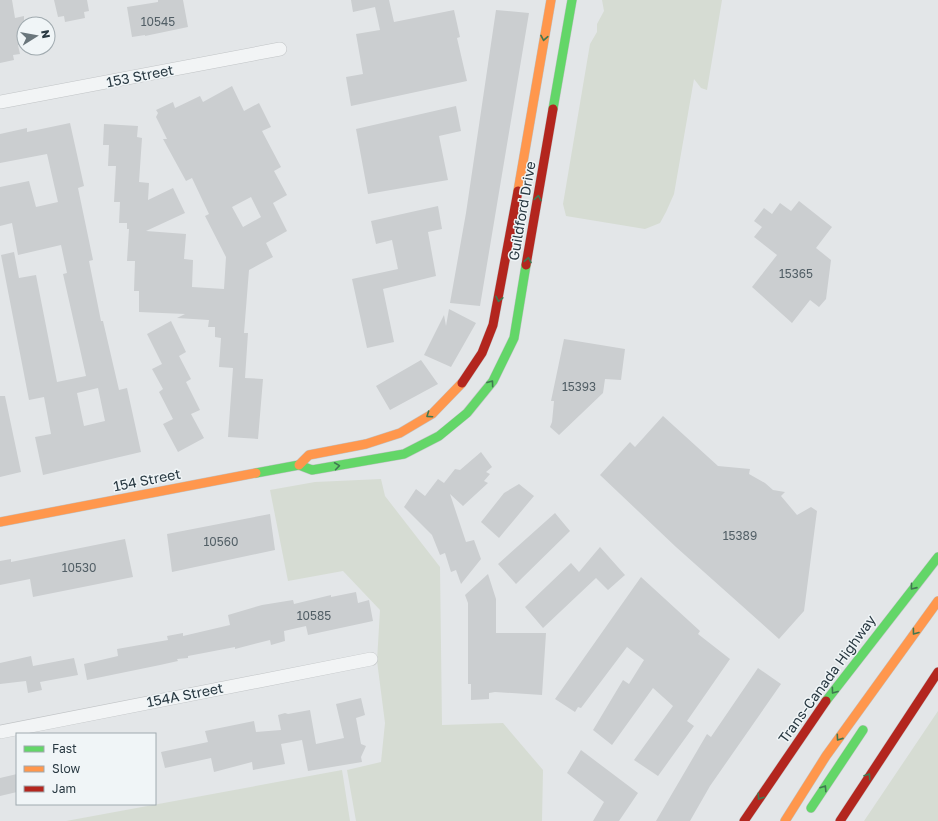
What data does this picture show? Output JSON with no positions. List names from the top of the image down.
{
  "streets": {
    "main road": ["Guildford Drive", "154 Street", "Trans-Canada Highway"],
    "street": ["153 Street", "154A Street"]
  },
  "crossings": [
    ["Guildford Drive", "154 Street"]
  ],
  "house_numbers": [
    "10545",
    "15365",
    "15393",
    "15389",
    "10560",
    "10530",
    "10585"
  ],
  "legend": ["Fast", "Slow", "Jam"],
  "north": "right"
}
